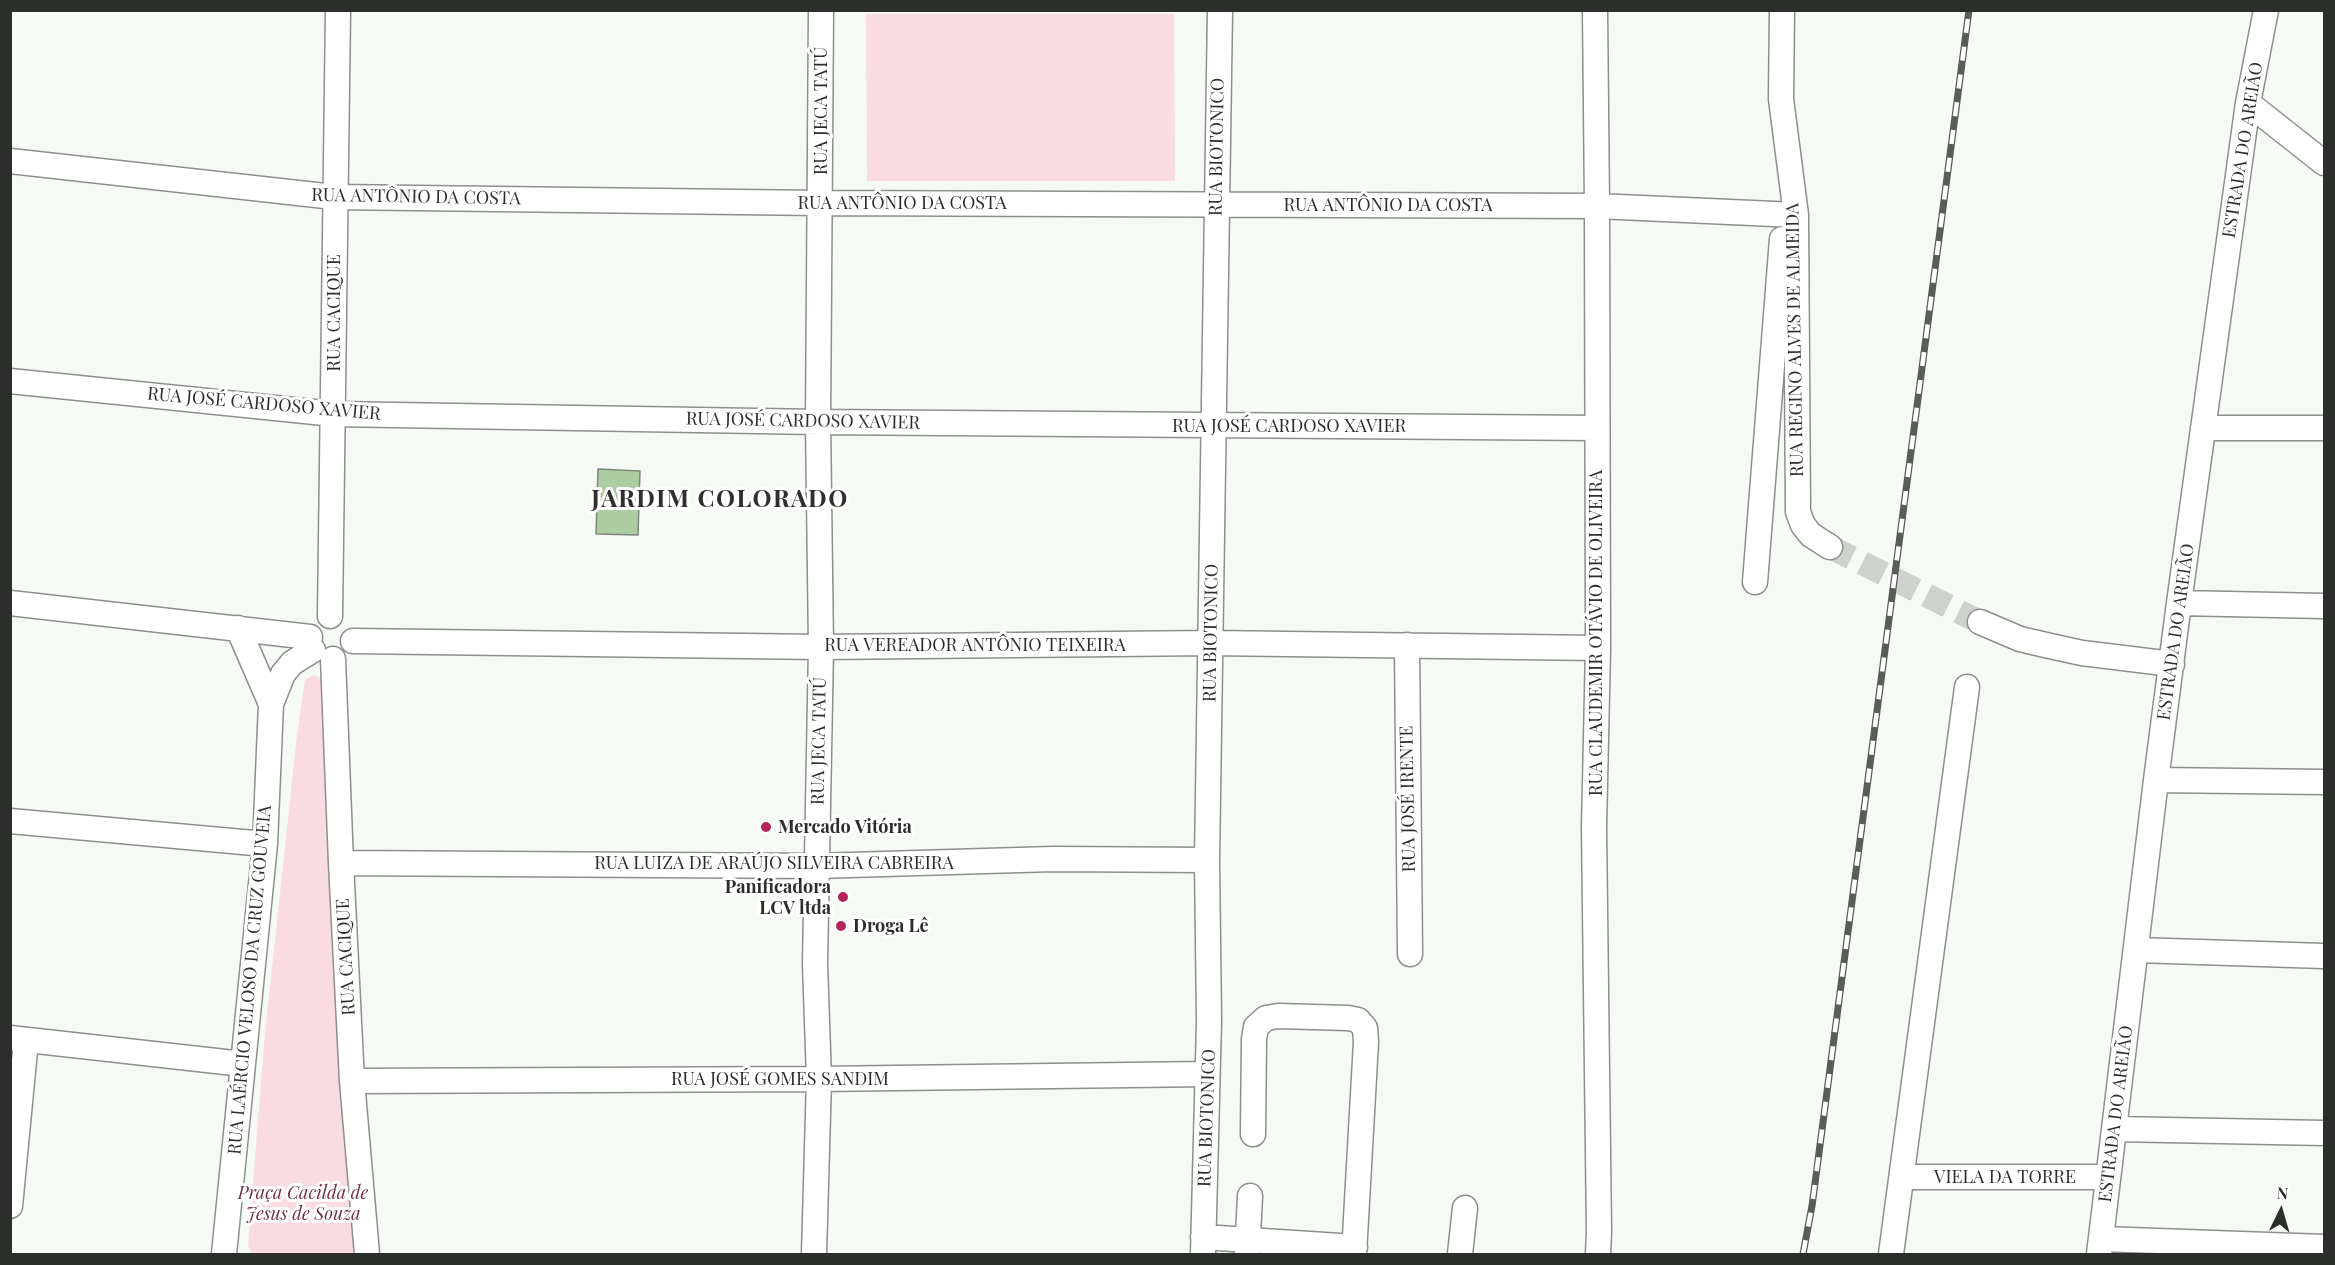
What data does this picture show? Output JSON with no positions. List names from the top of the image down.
{
  "streets": {
    "street": [
      "RUA JECA TATÚ",
      "RUA BIOTONICO",
      "ESTRADA DO AREIÃO",
      "RUA ANTÔNIO DA COSTA",
      "RUA CACIQUE",
      "RUA REGINO ALVES DE ALMEIDA",
      "RUA JOSÉ CARDOSO XAVIER",
      "RUA CLAUDEMIR OTÁVIO DE OLIVEIRA",
      "RUA VEREADOR ANTÔNIO TEIXEIRA",
      "RUA JOSÉ IRENTE",
      "RUA LUIZA DE ARAÚJO SILVEIRA CABREIRA",
      "RUA LAÉRCIO VELOSO DA CRUZ GOUVEIA",
      "RUA JOSÉ GOMES SANDIM",
      "VIELA DA TORRE"
    ]
  },
  "crossings": [
    ["RUA JECA TATÚ", "RUA ANTÔNIO DA COSTA"],
    ["RUA JECA TATÚ", "RUA JOSÉ CARDOSO XAVIER"],
    ["RUA JECA TATÚ", "RUA VEREADOR ANTÔNIO TEIXEIRA"],
    ["RUA JECA TATÚ", "RUA LUIZA DE ARAÚJO SILVEIRA CABREIRA"],
    ["RUA JECA TATÚ", "RUA JOSÉ GOMES SANDIM"],
    ["RUA BIOTONICO", "RUA ANTÔNIO DA COSTA"],
    ["RUA BIOTONICO", "RUA JOSÉ CARDOSO XAVIER"],
    ["RUA BIOTONICO", "RUA VEREADOR ANTÔNIO TEIXEIRA"],
    ["RUA BIOTONICO", "RUA LUIZA DE ARAÚJO SILVEIRA CABREIRA"],
    ["RUA BIOTONICO", "RUA JOSÉ GOMES SANDIM"],
    ["ESTRADA DO AREIÃO", "VIELA DA TORRE"],
    ["RUA ANTÔNIO DA COSTA", "RUA CACIQUE"],
    ["RUA ANTÔNIO DA COSTA", "RUA REGINO ALVES DE ALMEIDA"],
    ["RUA ANTÔNIO DA COSTA", "RUA CLAUDEMIR OTÁVIO DE OLIVEIRA"],
    ["RUA CACIQUE", "RUA JOSÉ CARDOSO XAVIER"],
    ["RUA CACIQUE", "RUA VEREADOR ANTÔNIO TEIXEIRA"],
    ["RUA CACIQUE", "RUA LUIZA DE ARAÚJO SILVEIRA CABREIRA"],
    ["RUA CACIQUE", "RUA LAÉRCIO VELOSO DA CRUZ GOUVEIA"],
    ["RUA CACIQUE", "RUA JOSÉ GOMES SANDIM"],
    ["RUA JOSÉ CARDOSO XAVIER", "RUA CLAUDEMIR OTÁVIO DE OLIVEIRA"],
    ["RUA CLAUDEMIR OTÁVIO DE OLIVEIRA", "RUA VEREADOR ANTÔNIO TEIXEIRA"],
    ["RUA VEREADOR ANTÔNIO TEIXEIRA", "RUA JOSÉ IRENTE"],
    ["RUA VEREADOR ANTÔNIO TEIXEIRA", "RUA LAÉRCIO VELOSO DA CRUZ GOUVEIA"]
  ],
  "districts": ["JARDIM COLORADO"],
  "parks": ["Praça Cacilda de Jesus de Souza"],
  "places": ["Mercado Vitória", "Panificadora LCV ltda", "Droga Lê"],
  "north": "top"
}
